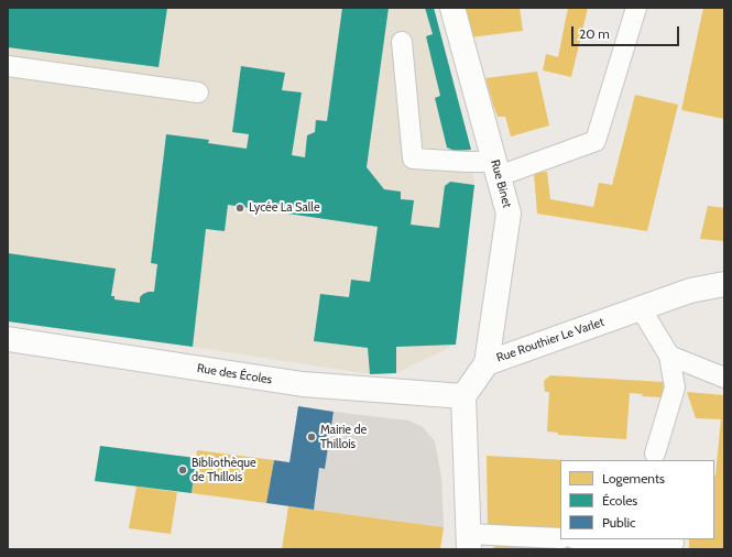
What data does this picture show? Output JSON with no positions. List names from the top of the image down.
{
  "streets": {
    "street": ["Rue Binet", "Rue Routhier Le Varlet", "Rue des Écoles"]
  },
  "crossings": [
    ["Rue Binet", "Rue Routhier Le Varlet"],
    ["Rue Routhier Le Varlet", "Rue des Écoles"]
  ],
  "places": ["Lycée La Salle", "Mairie de Thillois", "Bibliothèque de Thillois"],
  "legend": ["Logements", "Écoles", "Public"],
  "scale_bar": "20 m"
}
